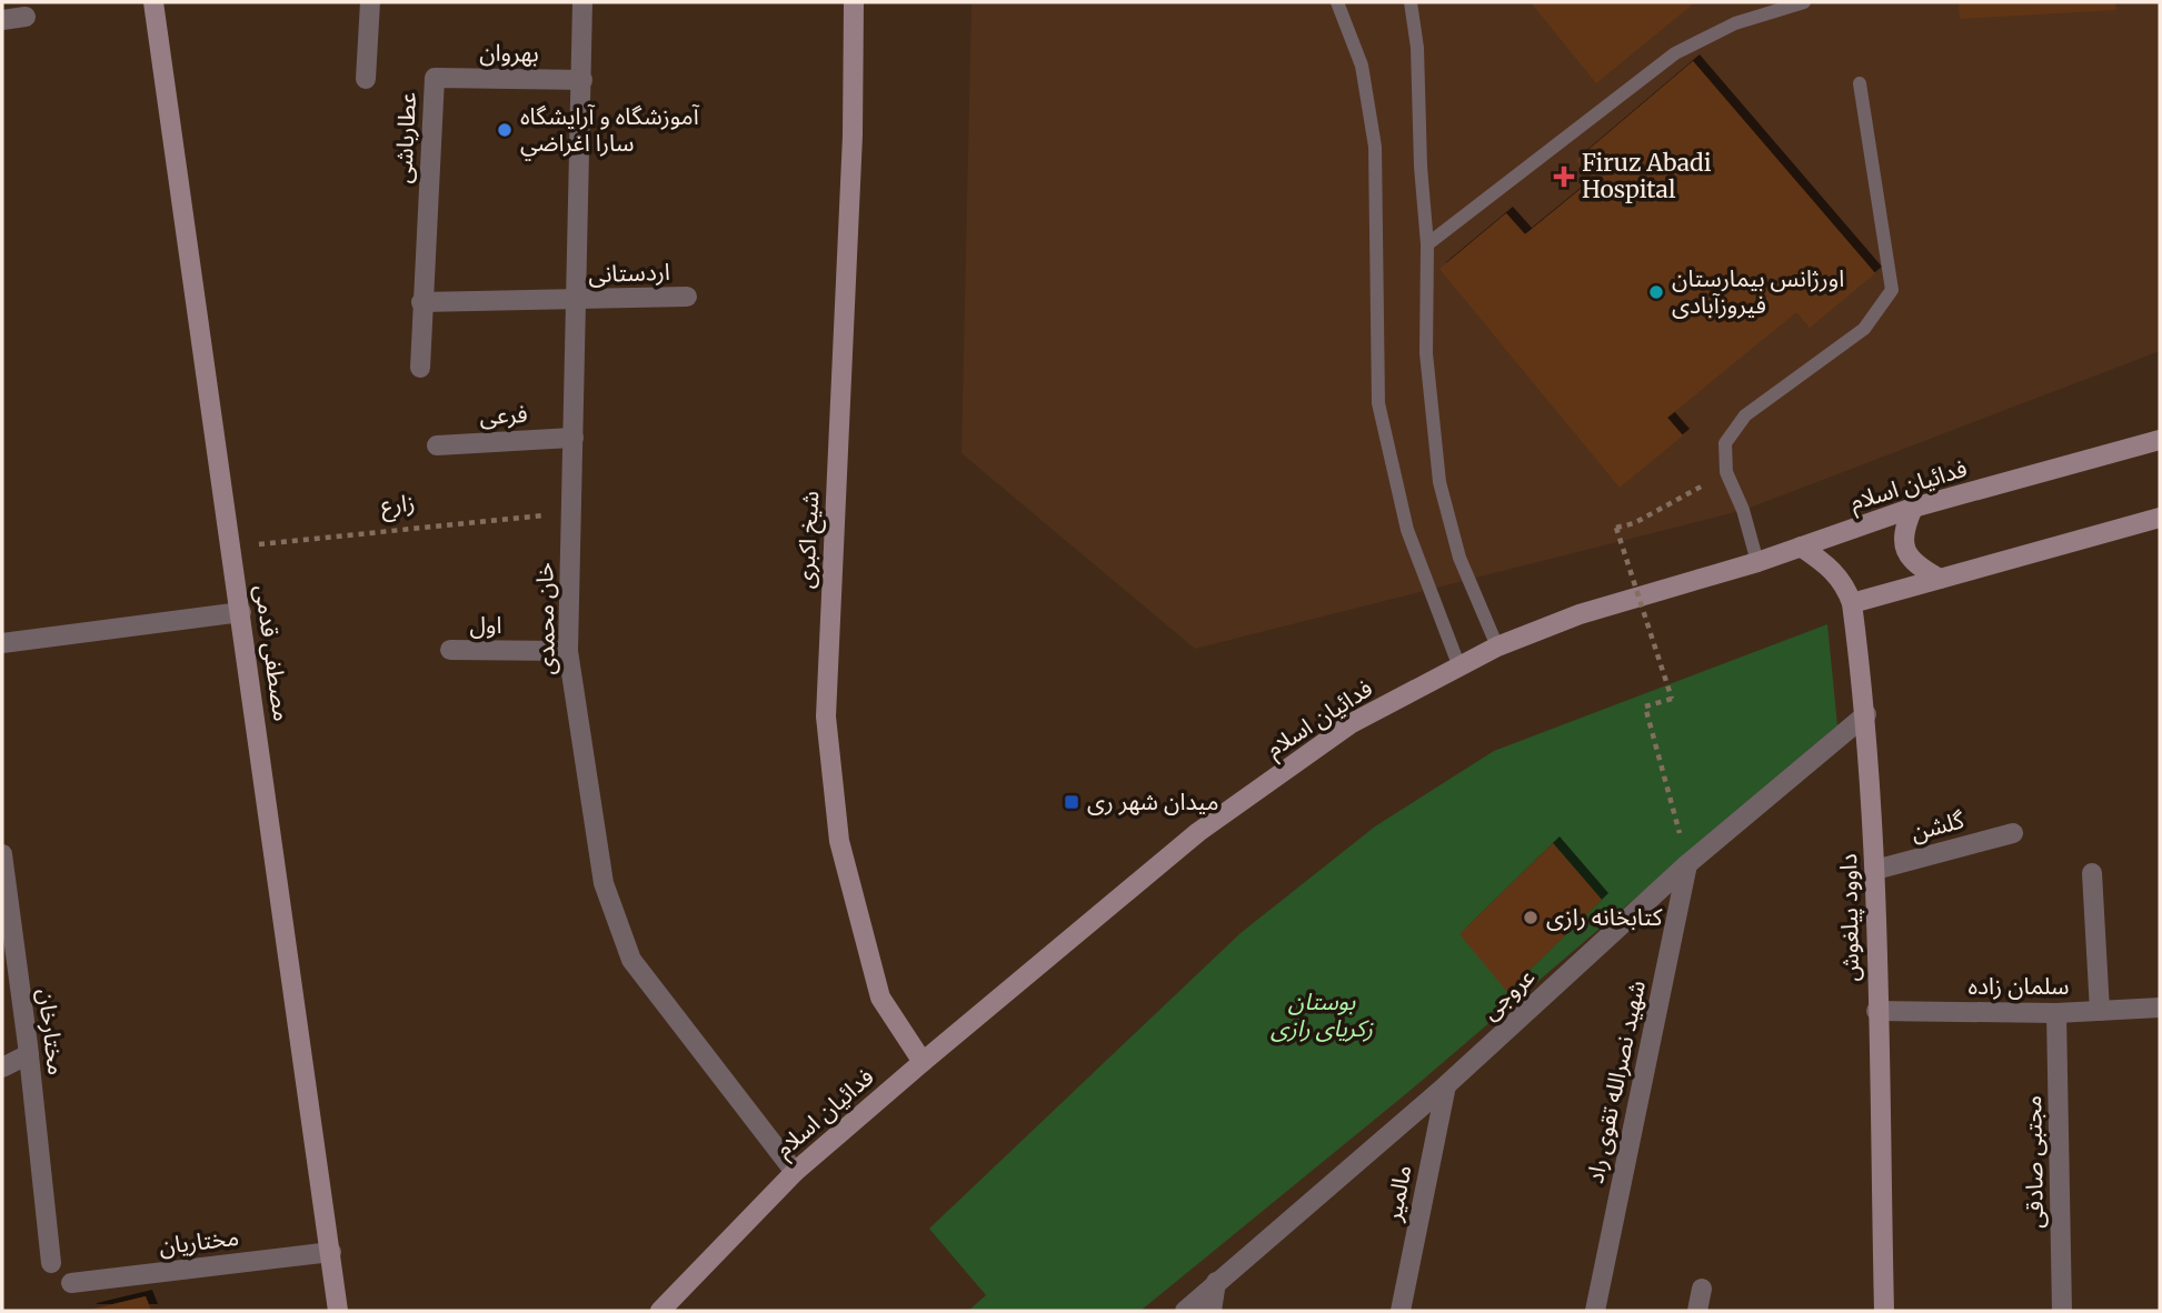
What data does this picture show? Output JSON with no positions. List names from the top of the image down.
{
  "streets": {
    "main road": [
      "فدائیان اسلام",
      "شیخ اکبری",
      "مصطفی قدمی",
      "داوود پیلغوش"
    ],
    "street": [
      "بهروان",
      "عطارباشی",
      "اردستانی",
      "فرعی",
      "خان محمدی",
      "اول",
      "گلشن",
      "سلمان زاده",
      "عروجی",
      "مختارخان",
      "شهید نصرالله تقوی راد",
      "مجتبی صادقی",
      "مالمیر",
      "مختاریان"
    ],
    "path": ["زارع"]
  },
  "crossings": [
    ["بهروان", "عطارباشی"],
    ["بهروان", "خان محمدی"],
    ["اردستانی", "خان محمدی"],
    ["فرعی", "خان محمدی"],
    ["فدائیان اسلام", "شیخ اکبری"],
    ["فدائیان اسلام", "خان محمدی"],
    ["فدائیان اسلام", "داوود پیلغوش"],
    ["زارع", "خان محمدی"],
    ["زارع", "مصطفی قدمی"],
    ["خان محمدی", "اول"],
    ["مصطفی قدمی", "مختاریان"],
    ["گلشن", "داوود پیلغوش"],
    ["داوود پیلغوش", "سلمان زاده"],
    ["داوود پیلغوش", "عروجی"],
    ["سلمان زاده", "مجتبی صادقی"],
    ["عروجی", "شهید نصرالله تقوی راد"],
    ["عروجی", "مالمیر"]
  ],
  "parks": ["بوستان زکریای رازی"],
  "places": {
    "other": ["آموزشگاه و آرايشگاه سارا اغراضي", "اورژانس بیمارستان فیروزآبادی", "کتابخانه رازی"],
    "health": ["Firuz Abadi Hospital"],
    "transit": ["میدان شهر ری"]
  }
}
